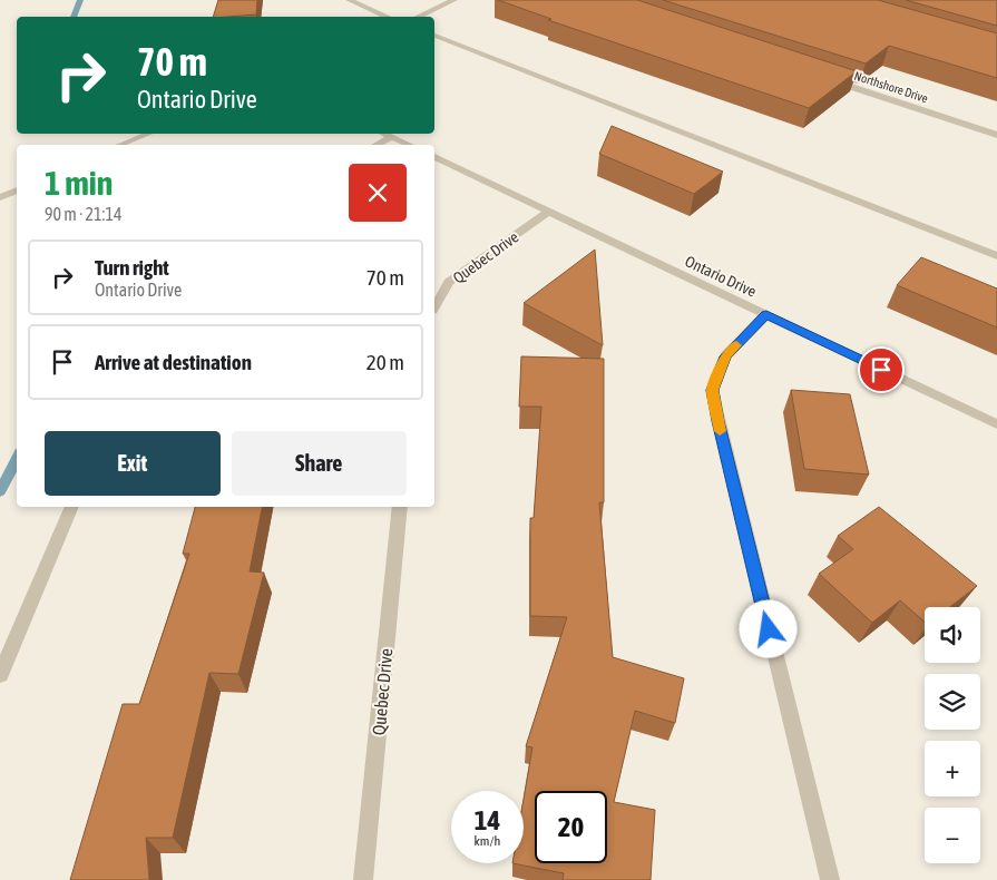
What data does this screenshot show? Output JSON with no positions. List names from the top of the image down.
{
  "streets": {
    "street": ["Northshore Drive", "Quebec Drive", "Ontario Drive"]
  },
  "crossings": [
    ["Quebec Drive", "Ontario Drive"]
  ],
  "page": {
    "turn": ["70 m", "Ontario Drive"],
    "heading": ["1 min", "90 m · 21:14"],
    "list": [
      {
        "name": "Turn right",
        "note": "Ontario Drive",
        "value": "70 m"
      },
      {
        "name": "Arrive at destination",
        "value": "20 m"
      }
    ],
    "buttons": ["Exit", "Share"],
    "map_buttons": ["+", "−"],
    "speed": "14 km/h",
    "limit": "20"
  }
}
